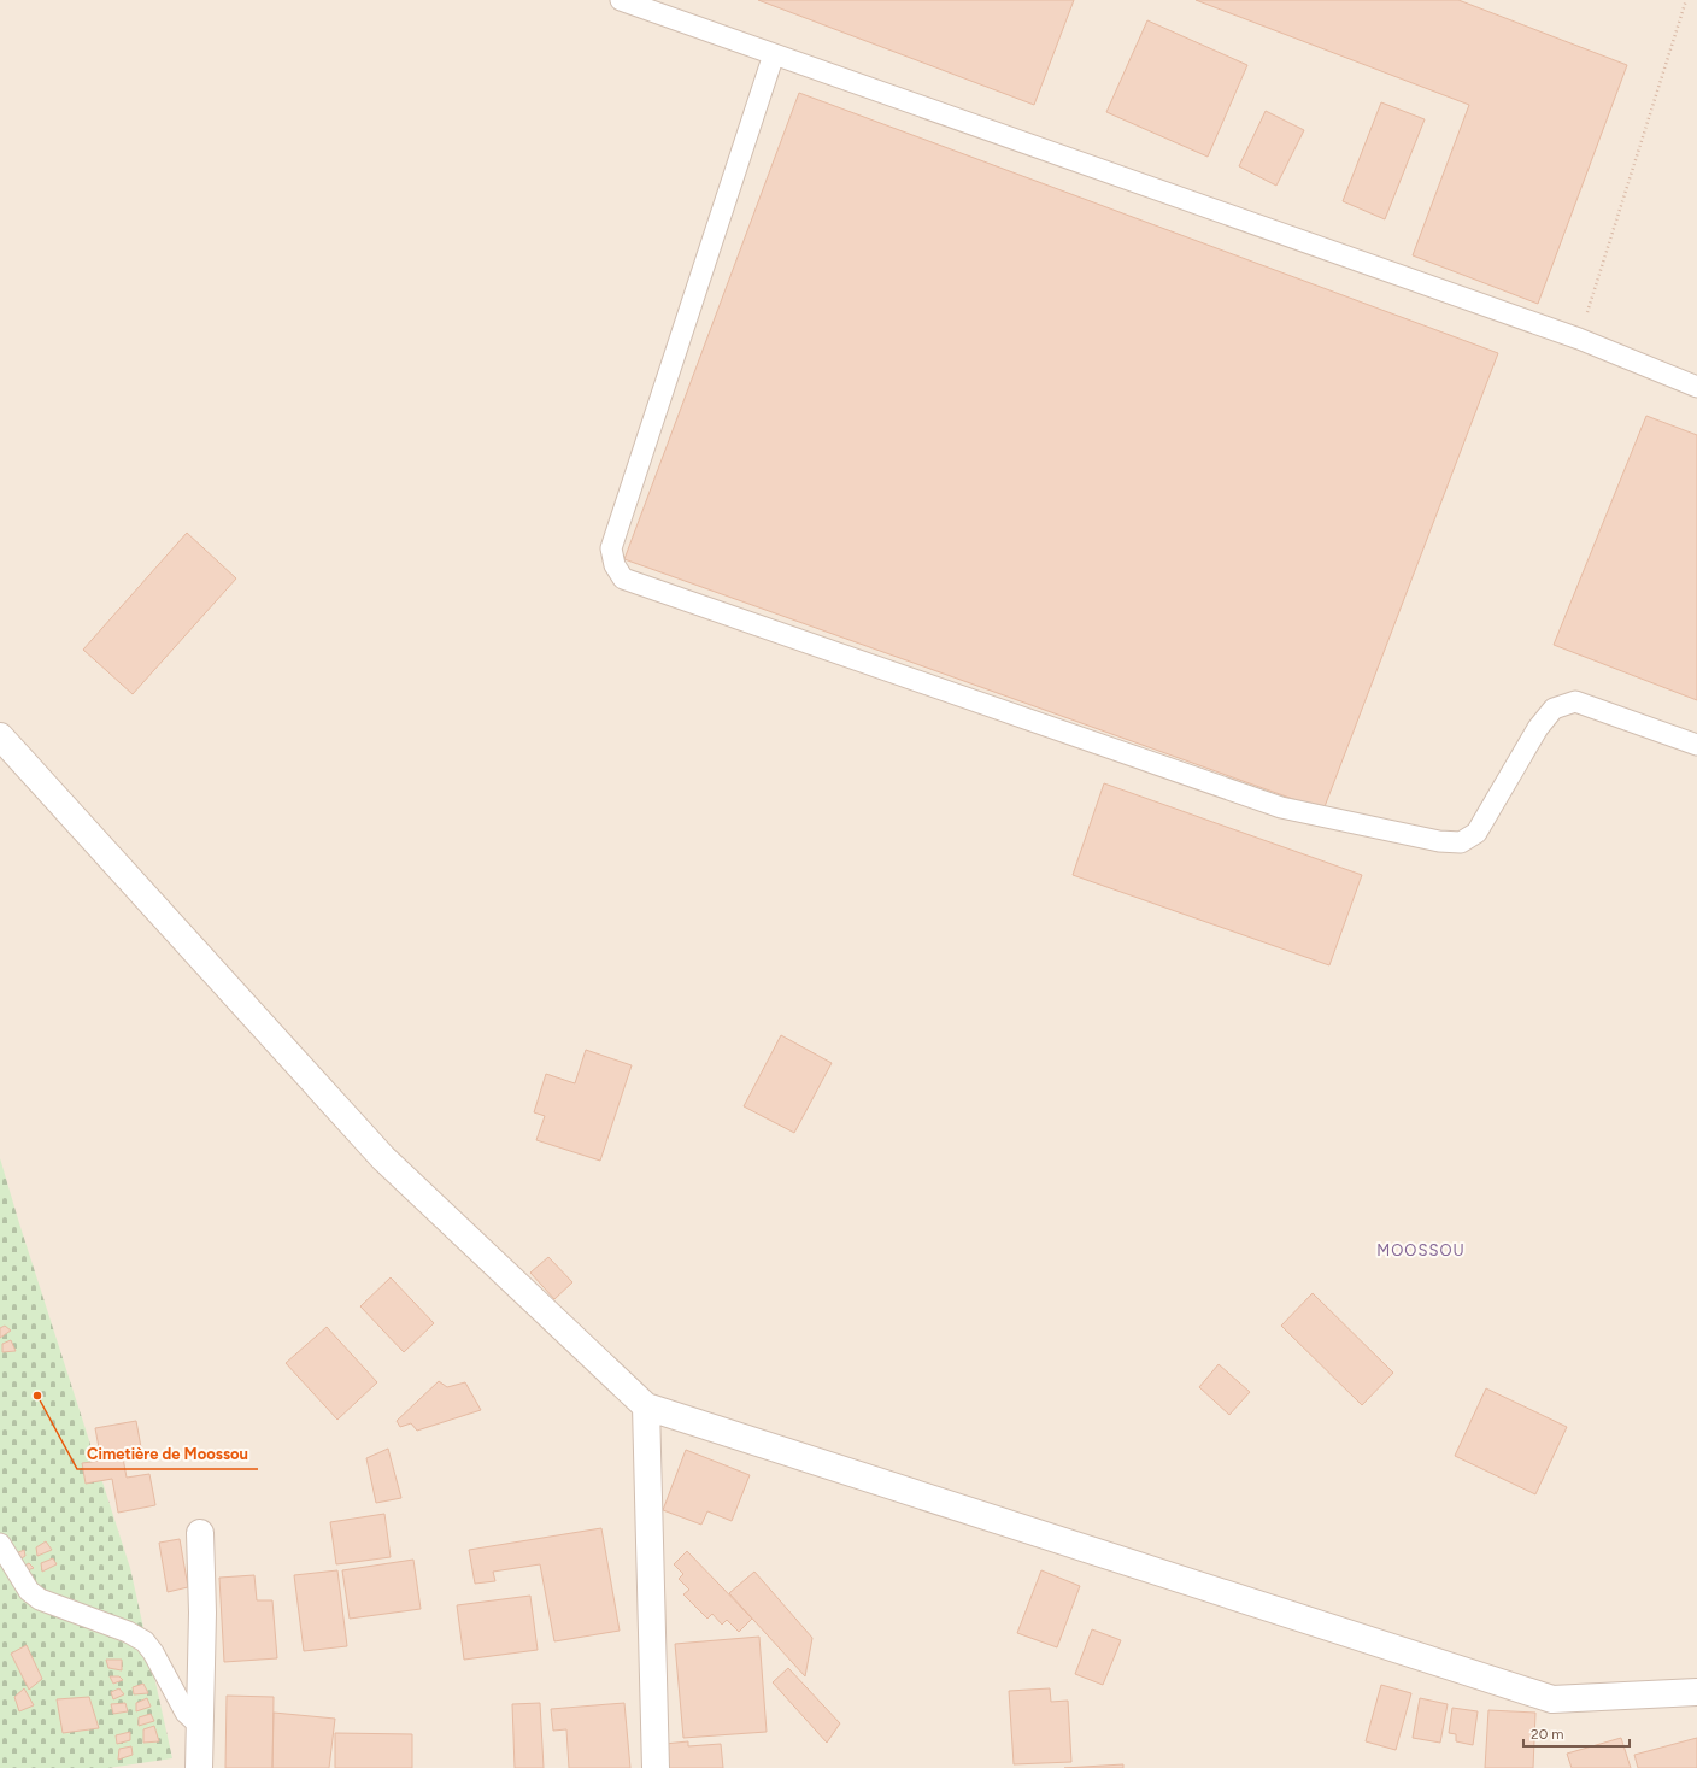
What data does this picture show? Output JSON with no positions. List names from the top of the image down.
{
  "districts": ["MOOSSOU"],
  "places": ["Cimetière de Moossou"],
  "scale_bar": "20 m"
}
